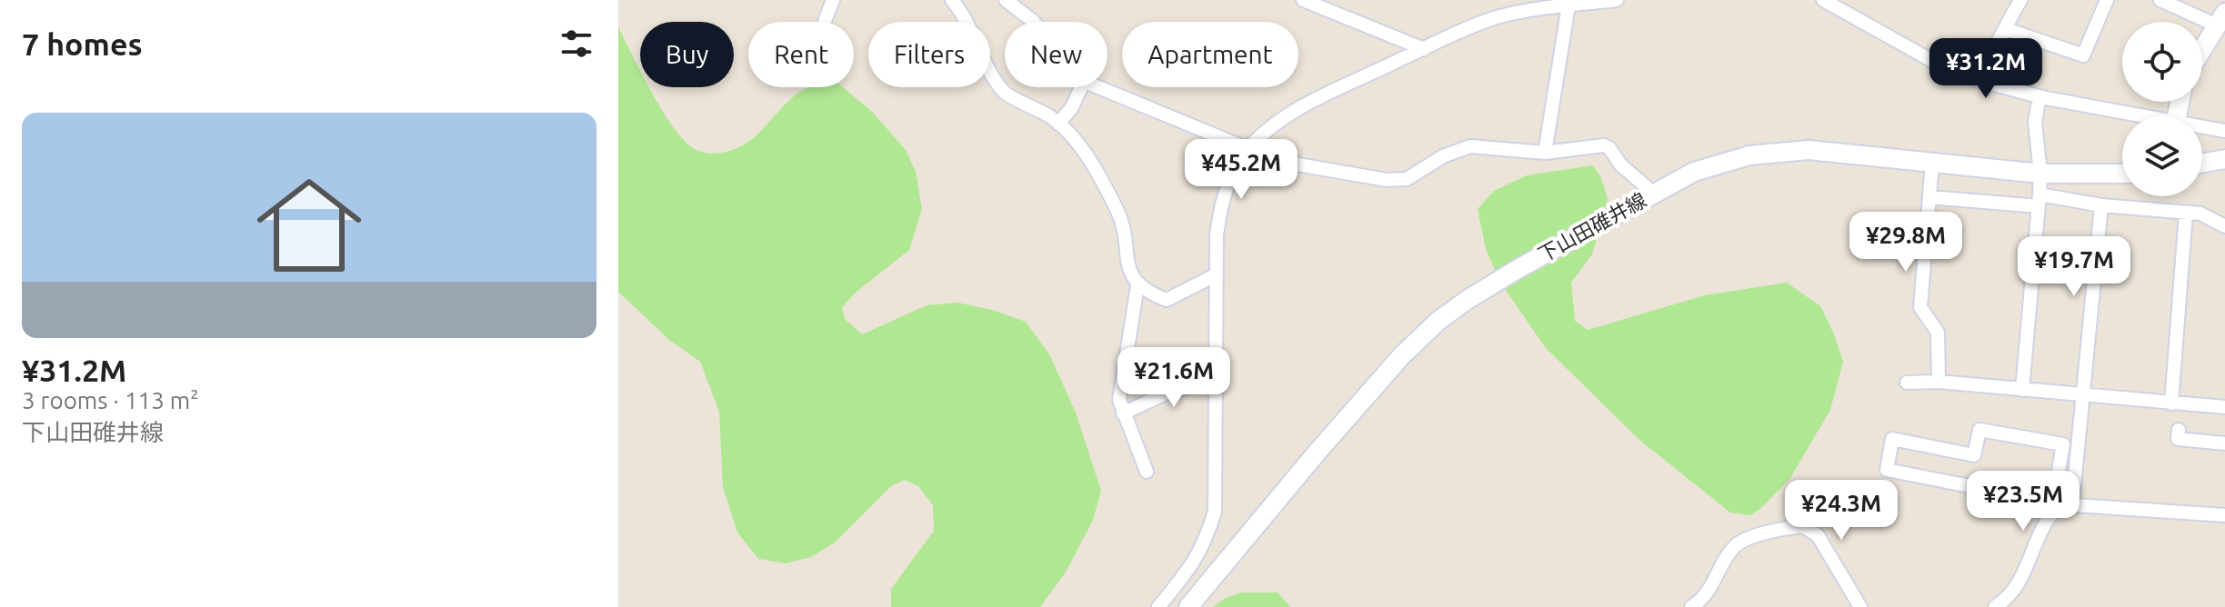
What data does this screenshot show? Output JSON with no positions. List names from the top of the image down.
{
  "streets": {
    "main road": ["下山田碓井線"]
  },
  "page": {
    "heading": "7 homes",
    "chip": [
      "Buy",
      "Rent",
      "Filters",
      "New",
      "Apartment"
    ],
    "price": [
      "¥31.2M",
      "¥45.2M",
      "¥29.8M",
      "¥19.7M",
      "¥21.6M",
      "¥23.5M",
      "¥24.3M"
    ],
    "list": [
      {
        "name": "¥31.2M",
        "note": "3 rooms · 113 m² · 下山田碓井線"
      }
    ]
  }
}
